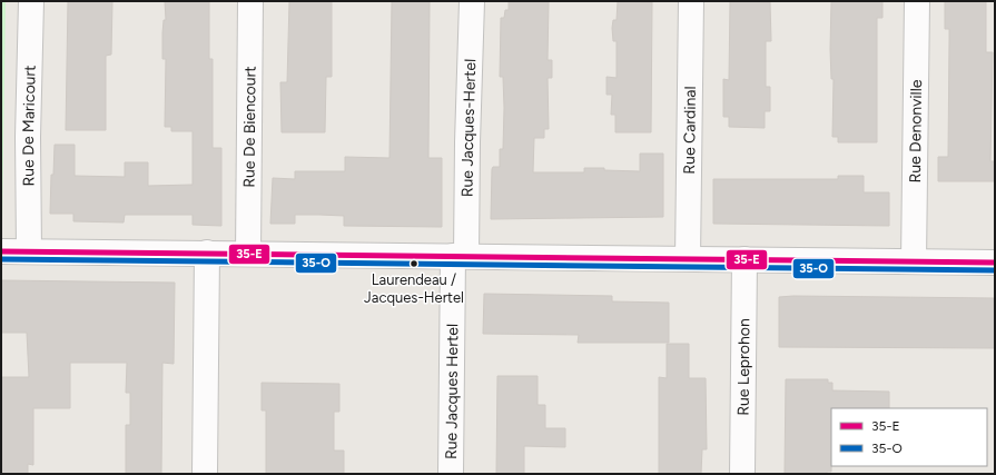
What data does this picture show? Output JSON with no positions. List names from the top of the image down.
{
  "streets": {
    "street": [
      "Rue De Maricourt",
      "Rue De Biencourt",
      "Rue Jacques-Hertel",
      "Rue Cardinal",
      "Rue Denonville",
      "Rue Leprohon",
      "Rue Jacques Hertel"
    ]
  },
  "crossings": [
    ["Rue Jacques-Hertel", "Rue Jacques Hertel"]
  ],
  "places": ["Laurendeau / Jacques-Hertel"],
  "lines": ["transit line 35-E", "transit line 35-O"],
  "legend": ["35-E", "35-O"]
}
